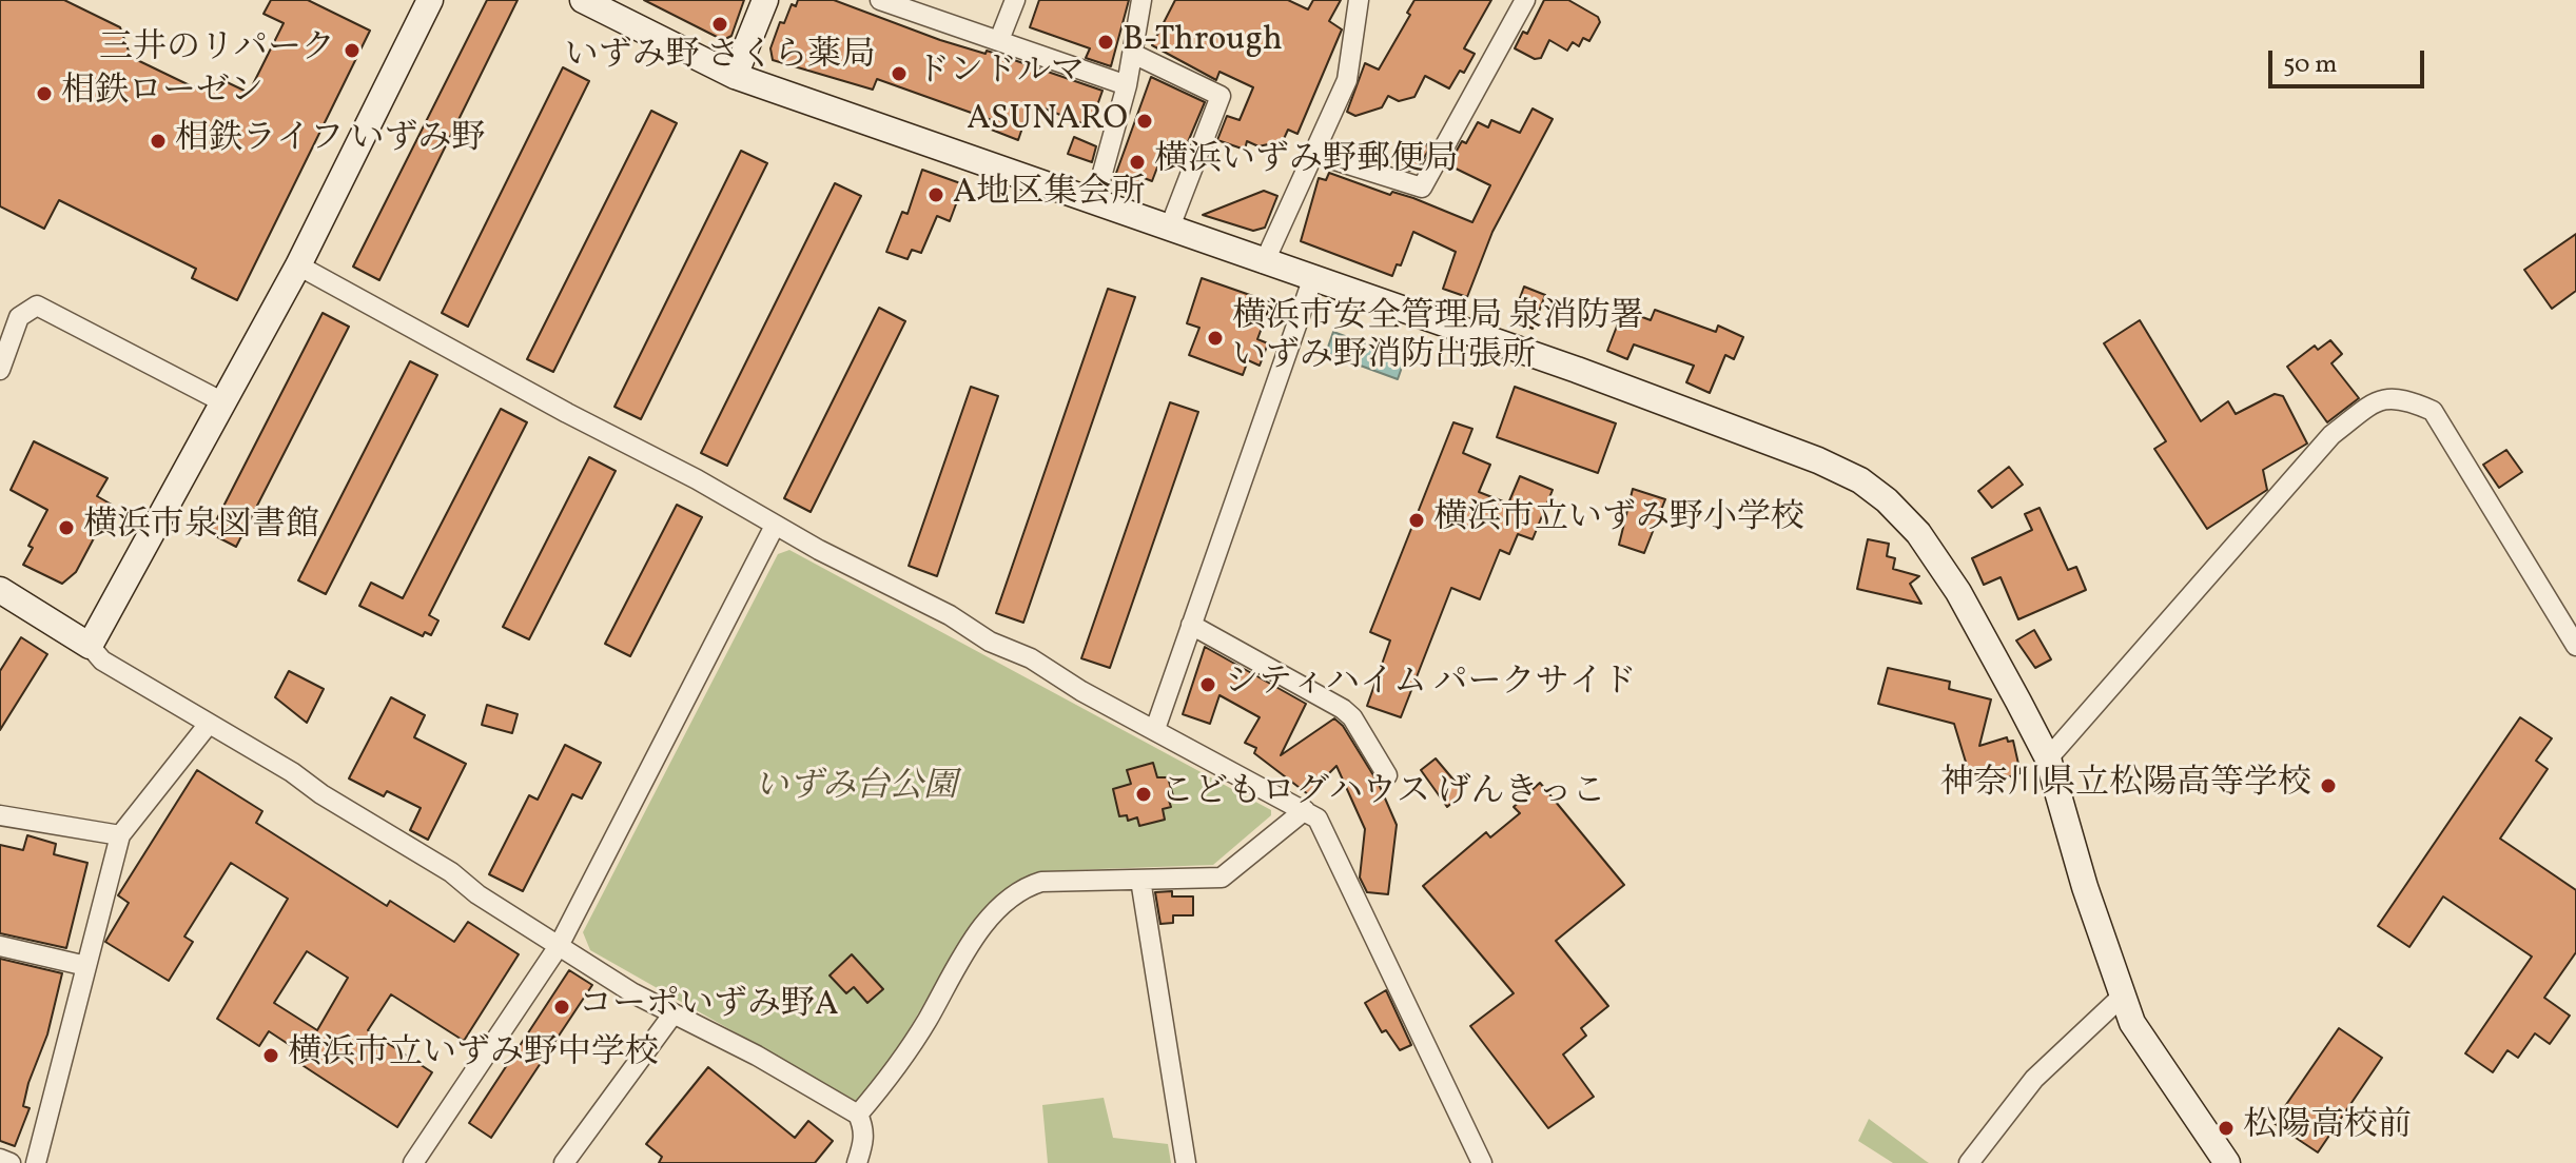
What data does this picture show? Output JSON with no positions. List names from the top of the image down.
{
  "parks": ["いずみ台公園"],
  "places": [
    "いずみ野 さくら薬局",
    "B-Through",
    "三井のリパーク",
    "ドンドルマ",
    "相鉄ローゼン",
    "ASUNARO",
    "相鉄ライフ いずみ野",
    "横浜いずみ野郵便局",
    "A地区集会所",
    "横浜市安全管理局 泉消防署 いずみ野消防出張所",
    "横浜市立いずみ野小学校",
    "横浜市泉図書館",
    "シティハイム パークサイド",
    "神奈川県立松陽高等学校",
    "こどもログハウス げんきっこ",
    "コーポいずみ野A",
    "横浜市立いずみ野中学校",
    "松陽高校前"
  ],
  "scale_bar": "50 m"
}
